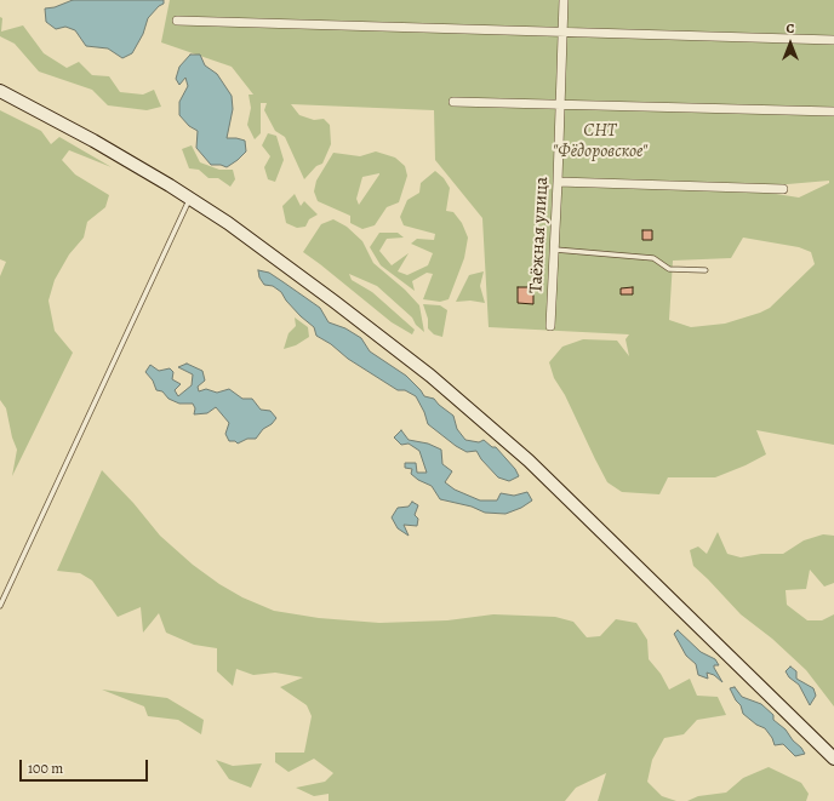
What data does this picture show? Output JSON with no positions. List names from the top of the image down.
{
  "streets": {
    "street": ["Таёжная улица"]
  },
  "parks": ["СНТ \"Фёдоровское\""],
  "scale_bar": "100 m",
  "north": "top"
}
